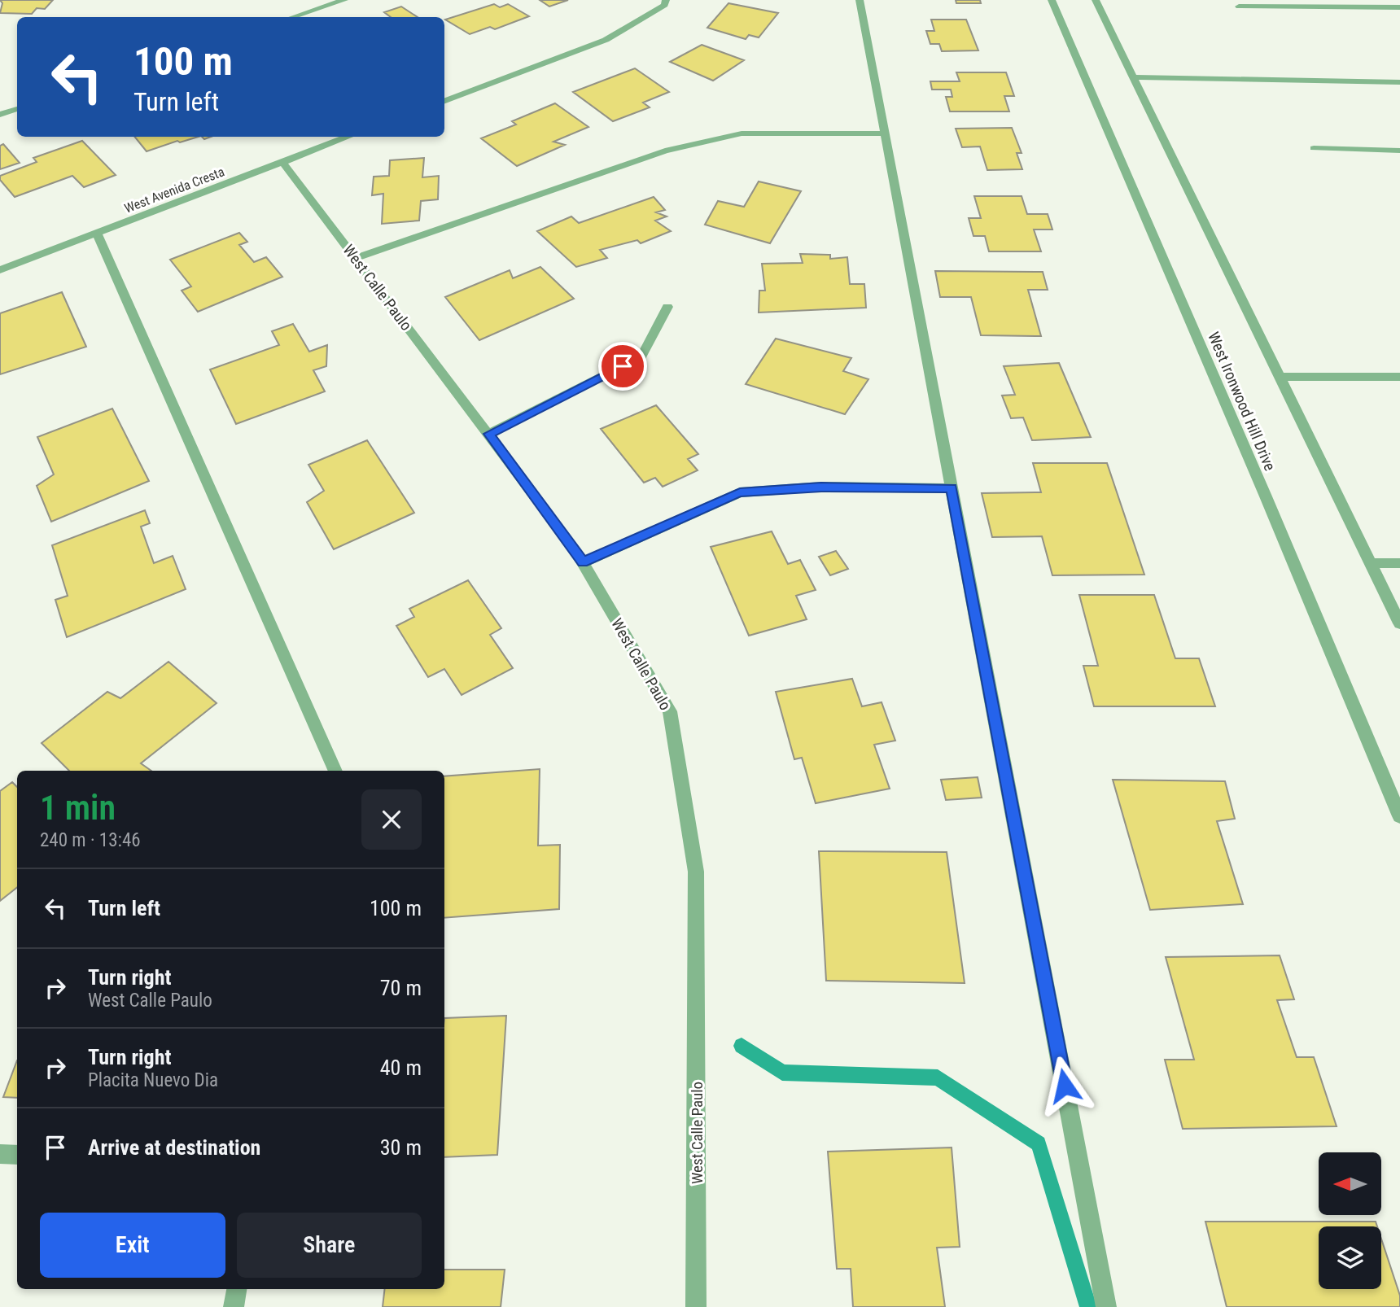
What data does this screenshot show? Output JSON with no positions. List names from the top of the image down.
{
  "streets": {
    "street": ["West Avenida Cresta", "West Calle Paulo", "West Ironwood Hill Drive"]
  },
  "crossings": [
    ["West Avenida Cresta", "West Calle Paulo"]
  ],
  "north": "left",
  "page": {
    "turn": ["100 m", "Turn left"],
    "heading": ["1 min", "240 m · 13:46"],
    "list": [
      {
        "name": "Turn left",
        "value": "100 m"
      },
      {
        "name": "Turn right",
        "note": "West Calle Paulo",
        "value": "70 m"
      },
      {
        "name": "Turn right",
        "note": "Placita Nuevo Dia",
        "value": "40 m"
      },
      {
        "name": "Arrive at destination",
        "value": "30 m"
      }
    ],
    "buttons": ["Exit", "Share"]
  }
}
